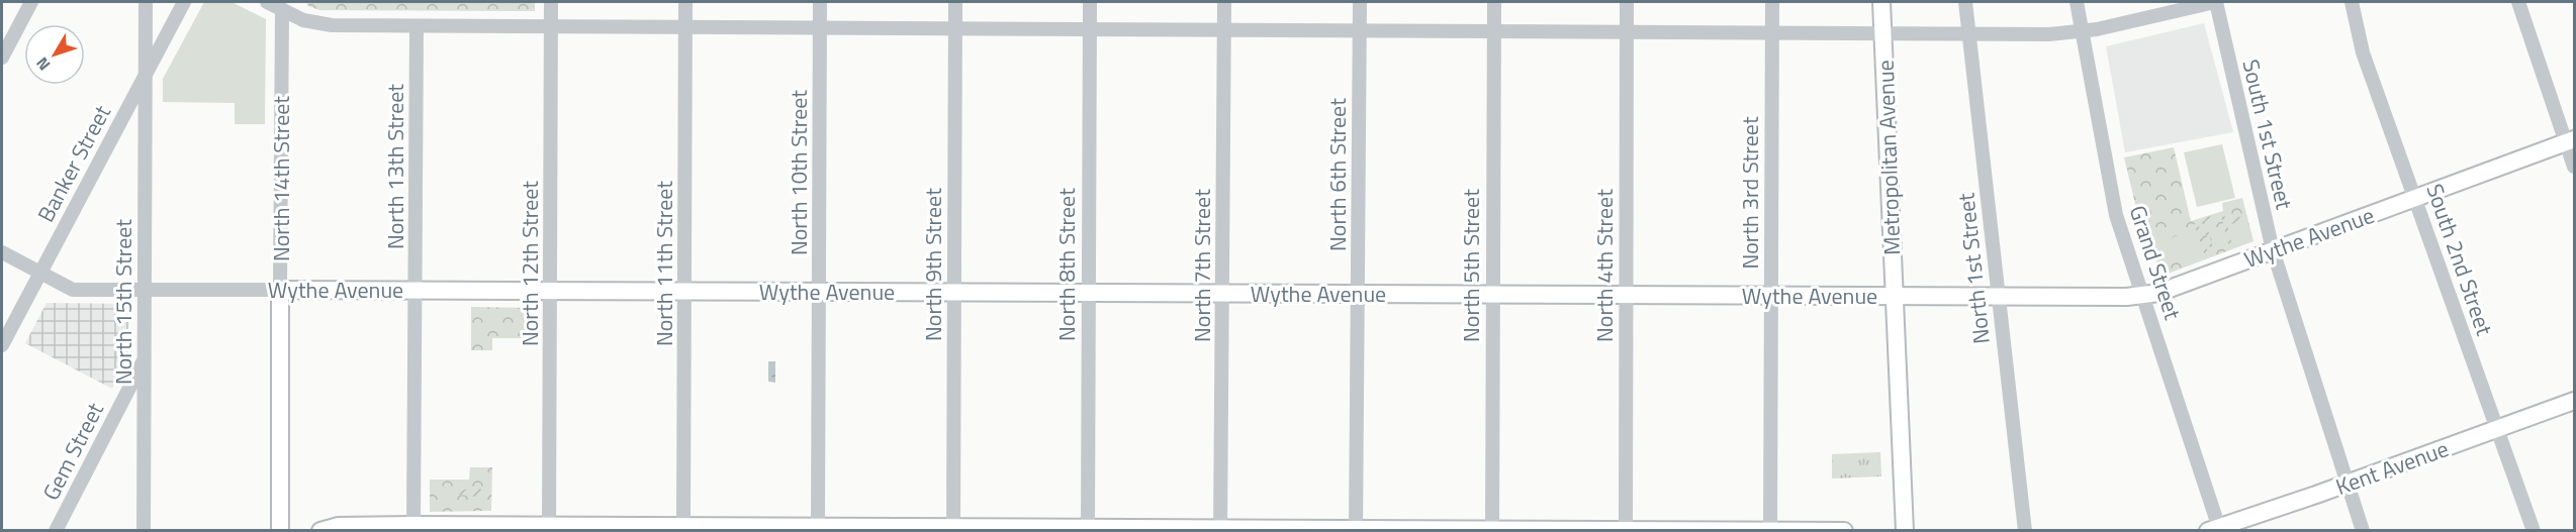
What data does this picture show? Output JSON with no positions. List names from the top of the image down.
{
  "streets": {
    "main road": [
      "Metropolitan Avenue",
      "North 14th Street",
      "Wythe Avenue",
      "Kent Avenue"
    ],
    "street": [
      "South 1st Street",
      "Banker Street",
      "North 13th Street",
      "North 10th Street",
      "North 6th Street",
      "North 3rd Street",
      "South 2nd Street",
      "Grand Street",
      "North 12th Street",
      "North 11th Street",
      "North 9th Street",
      "North 8th Street",
      "North 7th Street",
      "North 5th Street",
      "North 4th Street",
      "North 1st Street",
      "North 15th Street",
      "Gem Street"
    ]
  },
  "crossings": [
    ["South 1st Street", "Wythe Avenue"],
    ["South 1st Street", "Kent Avenue"],
    ["Metropolitan Avenue", "Wythe Avenue"],
    ["Banker Street", "Wythe Avenue"],
    ["Banker Street", "North 15th Street"],
    ["North 13th Street", "Wythe Avenue"],
    ["North 10th Street", "Wythe Avenue"],
    ["North 6th Street", "Wythe Avenue"],
    ["North 14th Street", "Wythe Avenue"],
    ["North 3rd Street", "Wythe Avenue"],
    ["Wythe Avenue", "South 2nd Street"],
    ["Wythe Avenue", "Grand Street"],
    ["Wythe Avenue", "North 12th Street"],
    ["Wythe Avenue", "North 11th Street"],
    ["Wythe Avenue", "North 9th Street"],
    ["Wythe Avenue", "North 8th Street"],
    ["Wythe Avenue", "North 7th Street"],
    ["Wythe Avenue", "North 5th Street"],
    ["Wythe Avenue", "North 4th Street"],
    ["Wythe Avenue", "North 1st Street"],
    ["Wythe Avenue", "North 15th Street"],
    ["South 2nd Street", "Kent Avenue"],
    ["Grand Street", "Kent Avenue"],
    ["North 15th Street", "Gem Street"]
  ],
  "north": "bottom left"
}
